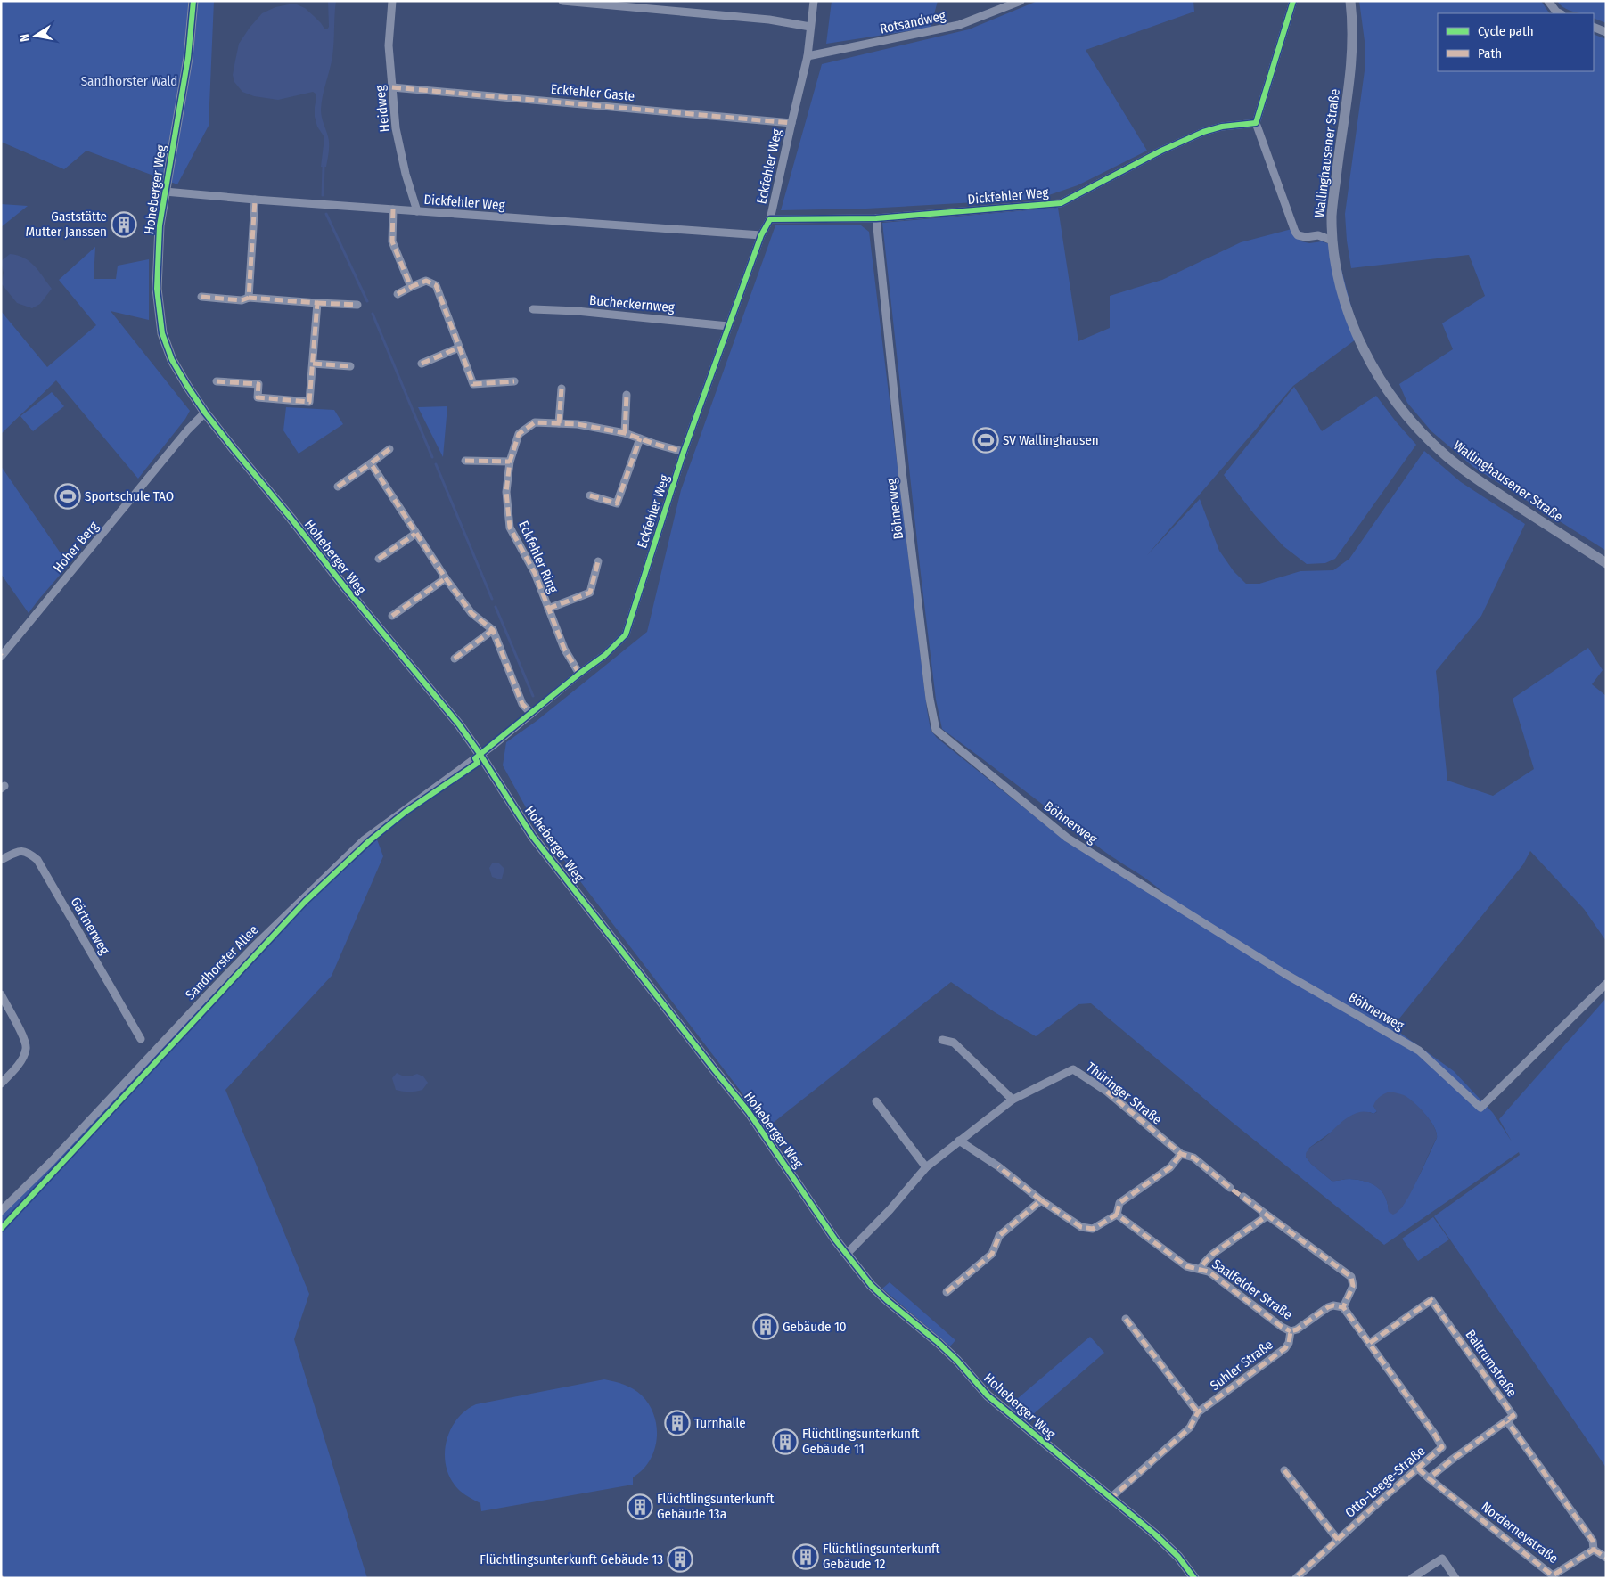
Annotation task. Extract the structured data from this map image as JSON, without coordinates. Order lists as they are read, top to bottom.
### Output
{
  "streets": {
    "street": [
      "Rotsandweg",
      "Eckfehler Gaste",
      "Heidweg",
      "Wallinghausener Straße",
      "Eckfehler Weg",
      "Hoheberger Weg",
      "Dickfehler Weg",
      "Bucheckernweg",
      "Böhnerweg",
      "Hoher Berg",
      "Eckfehler Ring",
      "Gärtnerweg",
      "Sandhorster Allee",
      "Thüringer Straße",
      "Saalfelder Straße",
      "Baltrumstraße",
      "Suhler Straße",
      "Otto-Leege-Straße",
      "Norderneystraße"
    ]
  },
  "crossings": [
    ["Rotsandweg", "Eckfehler Weg"],
    ["Eckfehler Gaste", "Heidweg"],
    ["Eckfehler Gaste", "Eckfehler Weg"],
    ["Heidweg", "Dickfehler Weg"],
    ["Eckfehler Weg", "Hoheberger Weg"],
    ["Eckfehler Weg", "Dickfehler Weg"],
    ["Eckfehler Weg", "Bucheckernweg"],
    ["Eckfehler Weg", "Eckfehler Ring"],
    ["Eckfehler Weg", "Sandhorster Allee"],
    ["Hoheberger Weg", "Dickfehler Weg"],
    ["Hoheberger Weg", "Hoher Berg"],
    ["Hoheberger Weg", "Sandhorster Allee"],
    ["Hoheberger Weg", "Thüringer Straße"],
    ["Hoheberger Weg", "Suhler Straße"],
    ["Dickfehler Weg", "Böhnerweg"],
    ["Saalfelder Straße", "Suhler Straße"],
    ["Baltrumstraße", "Otto-Leege-Straße"],
    ["Otto-Leege-Straße", "Norderneystraße"]
  ],
  "parks": ["Sandhorster Wald"],
  "places": {
    "building": [
      "Gaststätte Mutter Janssen",
      "Gebäude 10",
      "Turnhalle",
      "Flüchtlingsunterkunft Gebäude 11",
      "Flüchtlingsunterkunft Gebäude 13a",
      "Flüchtlingsunterkunft Gebäude 12",
      "Flüchtlingsunterkunft Gebäude 13"
    ],
    "sports": ["SV Wallinghausen", "Sportschule TAO"]
  },
  "legend": ["Cycle path", "Path"],
  "north": "left"
}
